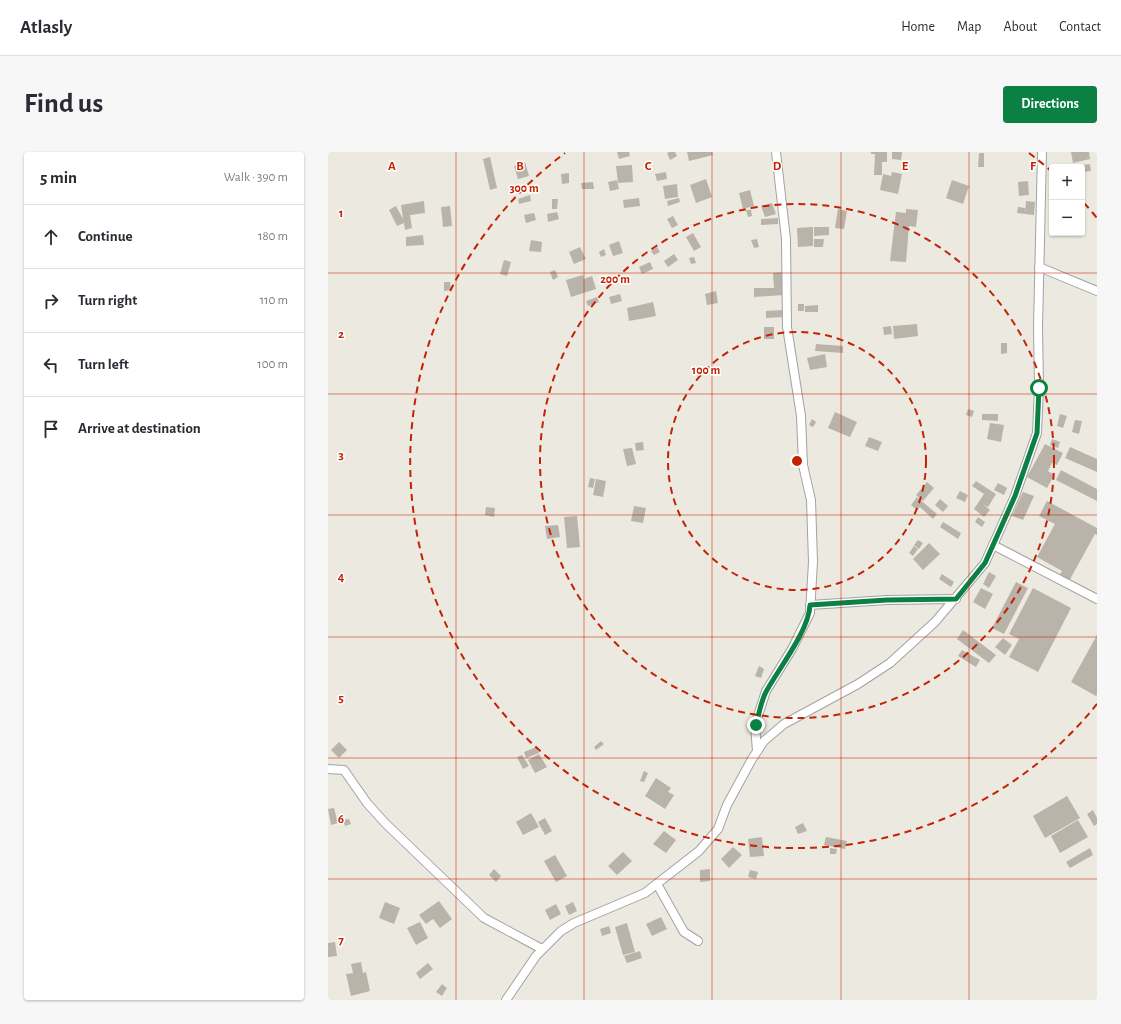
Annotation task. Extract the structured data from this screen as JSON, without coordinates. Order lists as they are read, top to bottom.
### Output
{
  "page": {
    "header": "Atlasly",
    "nav": [
      "Home",
      "Map",
      "About",
      "Contact"
    ],
    "buttons": "Directions",
    "title": "Find us",
    "heading": ["5 min", "Walk · 390 m"],
    "map_buttons": ["+", "−"],
    "list": [
      ["Continue", "180 m"],
      ["Turn right", "110 m"],
      ["Turn left", "100 m"],
      "Arrive at destination"
    ]
  },
  "grid": {
    "columns": [
      "A",
      "B",
      "C",
      "D",
      "E",
      "F"
    ],
    "rows": [
      "1",
      "2",
      "3",
      "4",
      "5",
      "6",
      "7"
    ]
  },
  "rings": ["300 m", "200 m", "100 m"]
}
